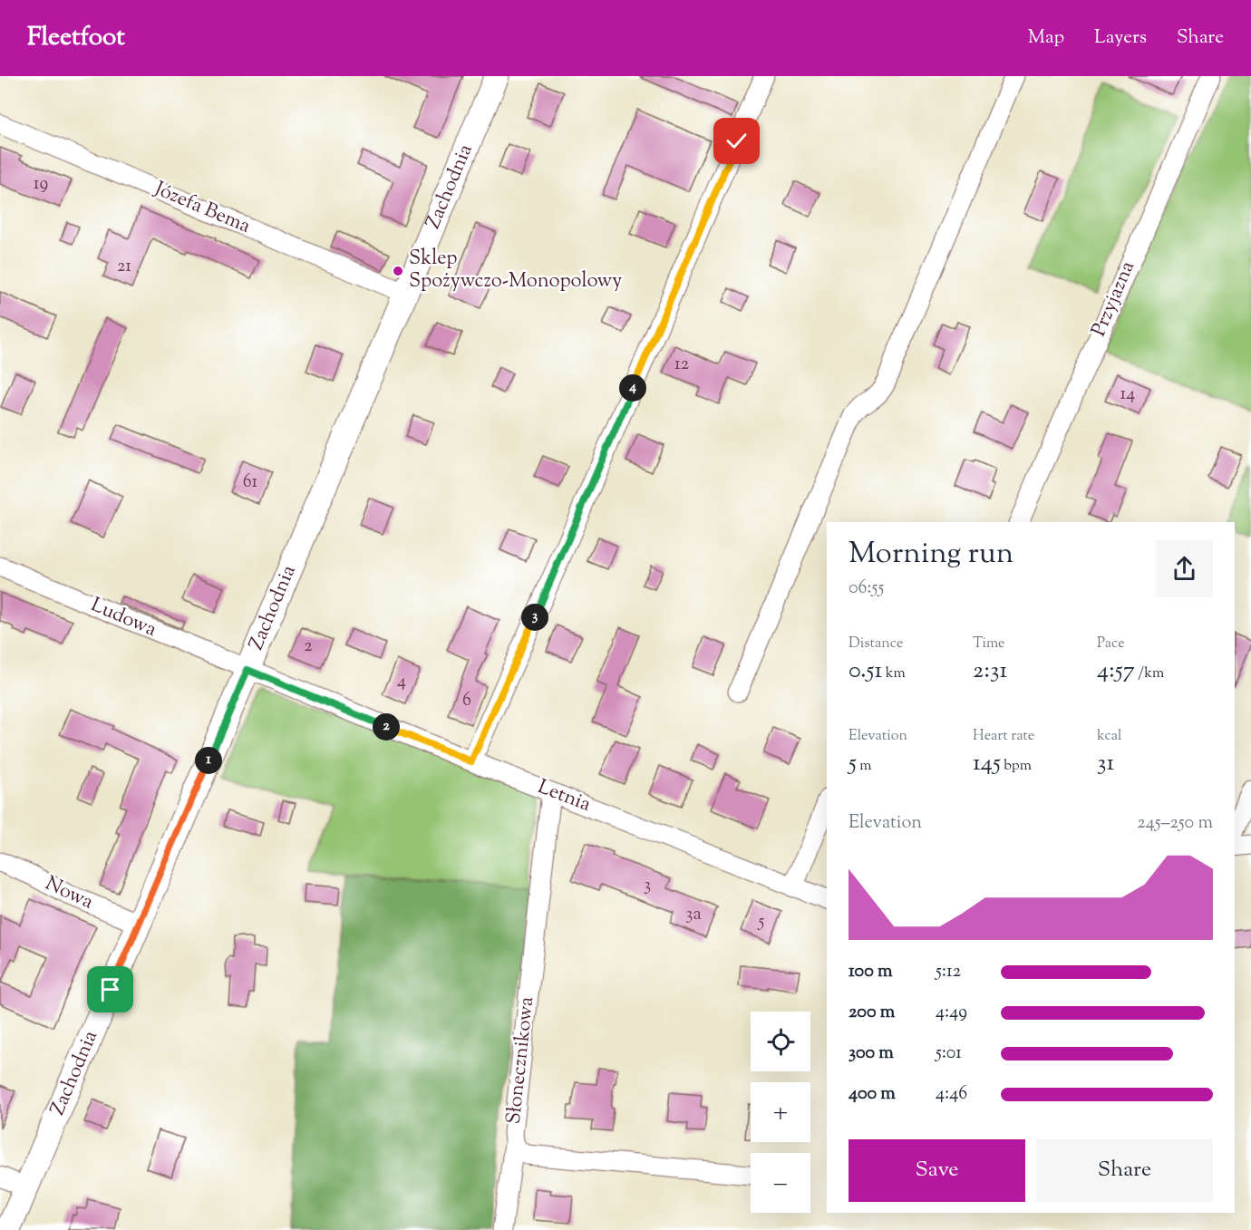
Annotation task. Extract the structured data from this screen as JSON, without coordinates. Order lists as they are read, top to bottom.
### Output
{
  "streets": {
    "street": [
      "Zachodnia",
      "Józefa Bema",
      "Przyjazna",
      "Ludowa",
      "Letnia",
      "Nowa",
      "Słonecznikowa"
    ]
  },
  "crossings": [
    ["Zachodnia", "Józefa Bema"],
    ["Zachodnia", "Ludowa"],
    ["Zachodnia", "Letnia"],
    ["Zachodnia", "Nowa"],
    ["Ludowa", "Letnia"],
    ["Letnia", "Słonecznikowa"]
  ],
  "places": ["Sklep Spożywczo-Monopolowy"],
  "house_numbers": [
    "19",
    "21",
    "12",
    "14",
    "61",
    "2",
    "4",
    "6",
    "3",
    "3a",
    "5"
  ],
  "page": {
    "header": "Fleetfoot",
    "nav": ["Map", "Layers", "Share"],
    "pins": [
      "4",
      "3",
      "2",
      "1"
    ],
    "heading": ["Morning run", "06:55"],
    "stats": [
      ["Distance", "0.51 km"],
      ["Time", "2:31"],
      ["Pace", "4:57 /km"],
      ["Elevation", "5 m"],
      ["Heart rate", "145 bpm"],
      ["kcal", "31"]
    ],
    "chart": ["Elevation", "245–250 m"],
    "list": [
      {
        "name": "100 m",
        "note": "5:12"
      },
      {
        "name": "200 m",
        "note": "4:49"
      },
      {
        "name": "300 m",
        "note": "5:01"
      },
      {
        "name": "400 m",
        "note": "4:46"
      }
    ],
    "map_buttons": ["+", "−"],
    "buttons": ["Save", "Share"]
  }
}
